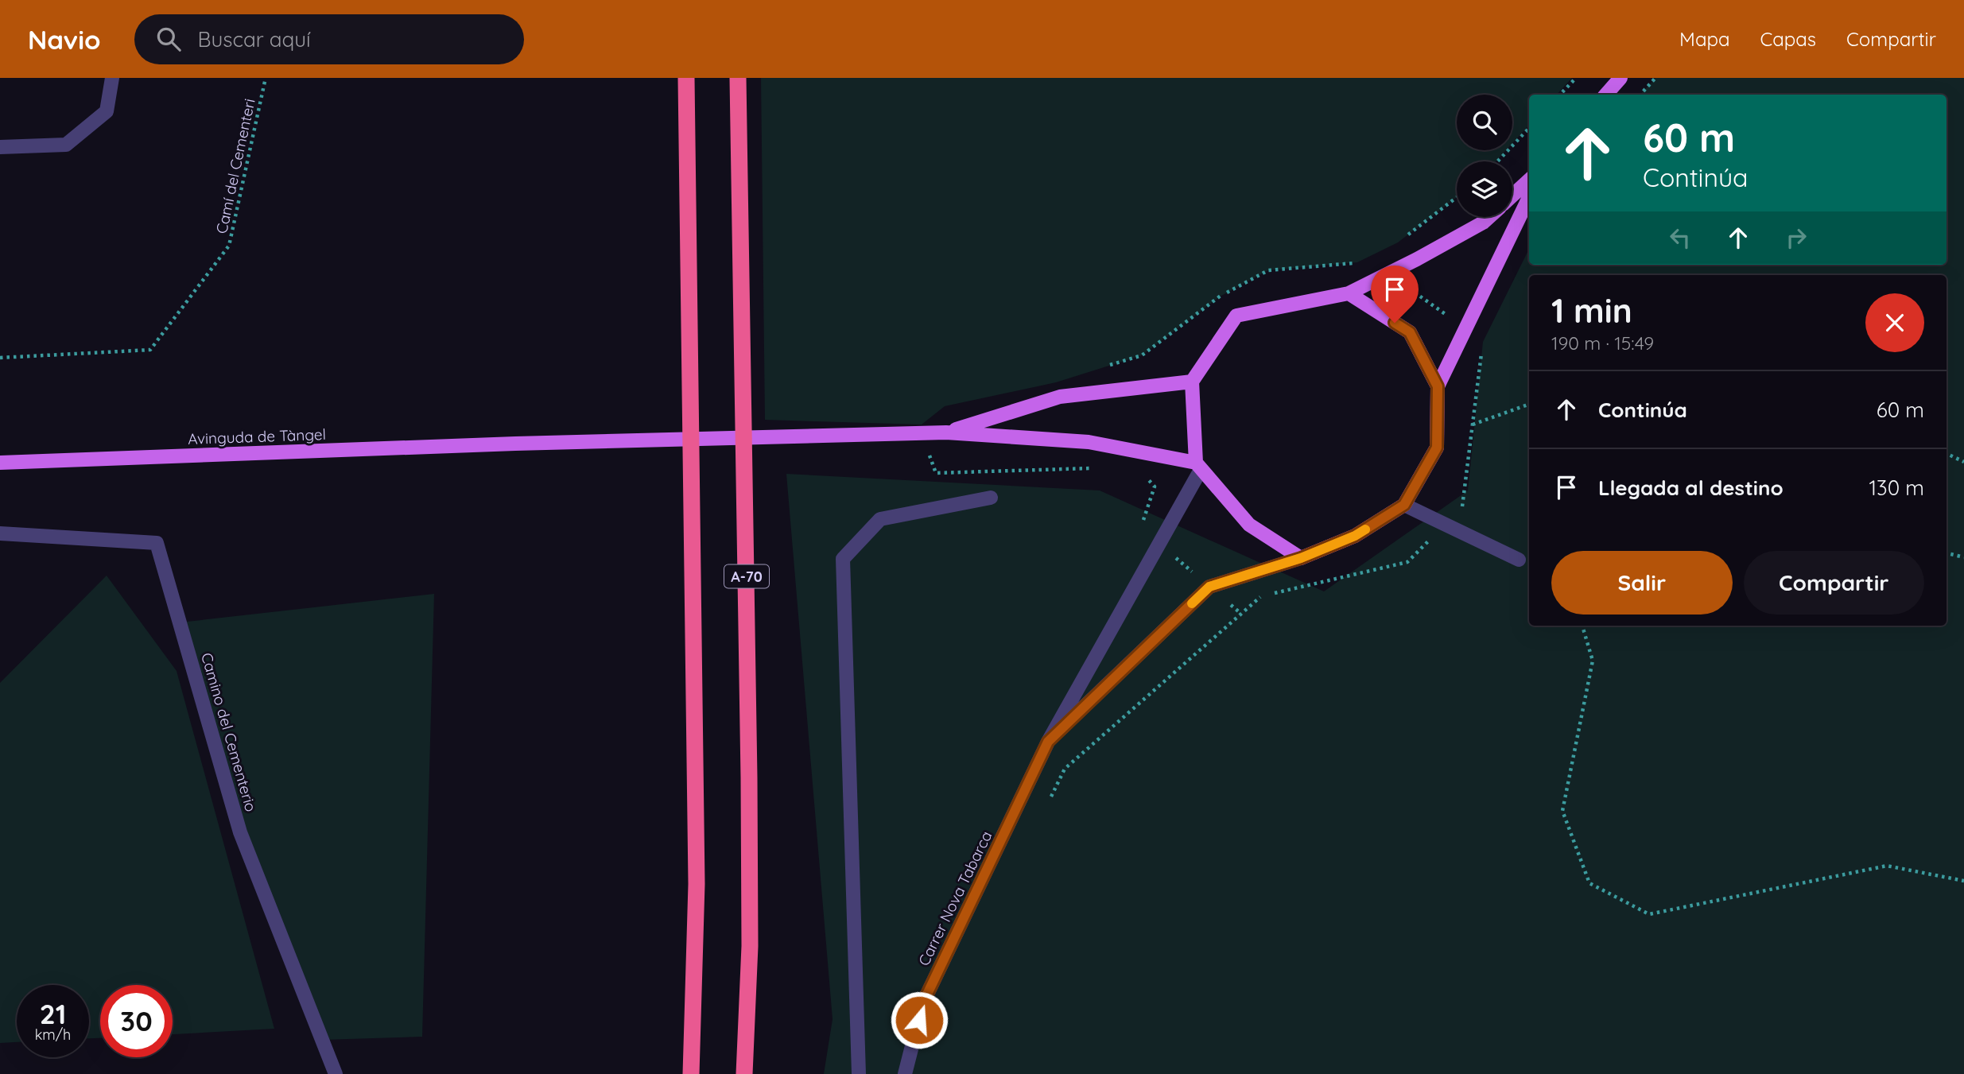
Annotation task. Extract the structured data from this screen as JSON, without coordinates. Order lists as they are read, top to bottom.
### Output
{
  "streets": {
    "highway": ["A-70"],
    "main road": ["Avinguda de Tàngel"],
    "street": ["Camino del Cementerio", "Carrer Nova Tabarca"],
    "path": ["Camí del Cementeri"]
  },
  "page": {
    "header": "Navio",
    "search": "Buscar aquí",
    "nav": ["Mapa", "Capas", "Compartir"],
    "turn": ["60 m", "Continúa"],
    "heading": ["1 min", "190 m · 15:49"],
    "list": [
      {
        "name": "Continúa",
        "value": "60 m"
      },
      {
        "name": "Llegada al destino",
        "value": "130 m"
      }
    ],
    "buttons": ["Salir", "Compartir"],
    "speed": "21 km/h",
    "limit": "30"
  }
}
